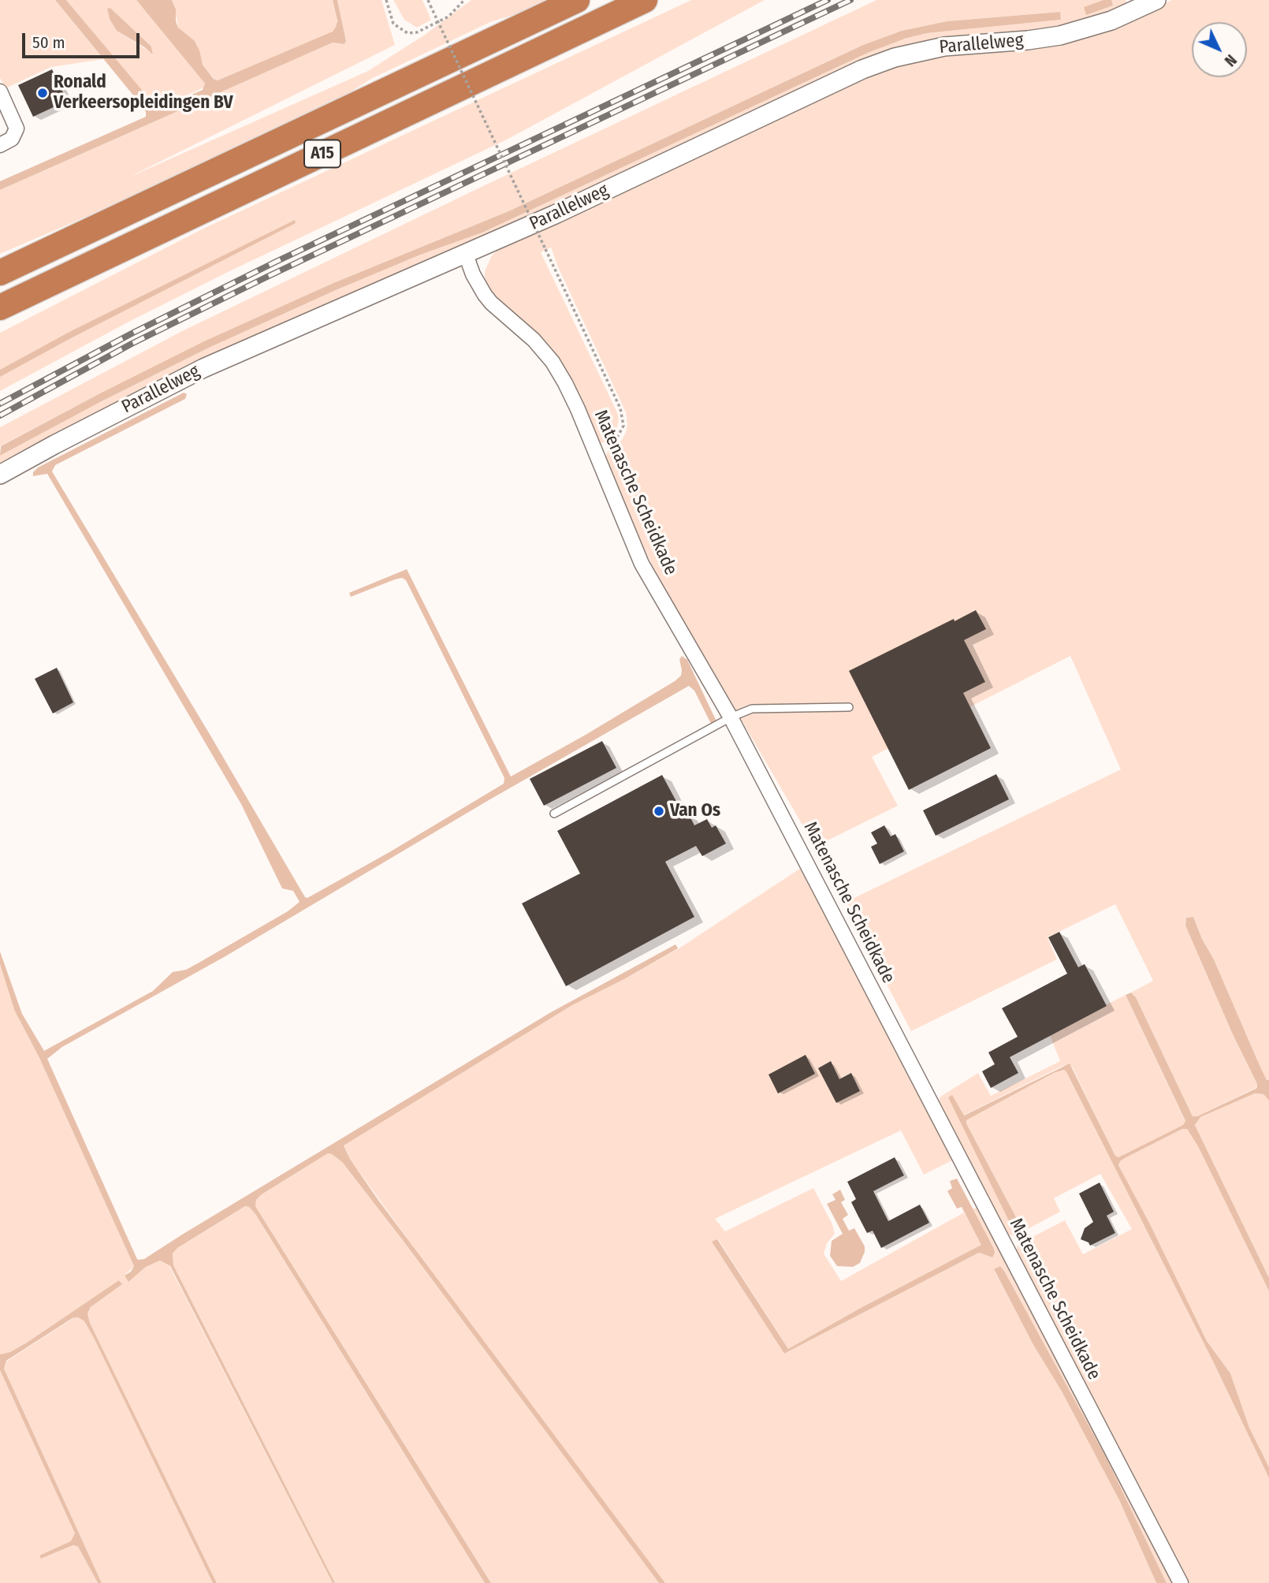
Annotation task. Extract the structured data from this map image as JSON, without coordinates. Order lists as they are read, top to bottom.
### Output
{
  "streets": {
    "highway": ["A15"],
    "street": ["Parallelweg", "Matenasche Scheidkade"]
  },
  "crossings": [
    ["Parallelweg", "Matenasche Scheidkade"]
  ],
  "places": ["Ronald Verkeersopleidingen BV", "Van Os"],
  "scale_bar": "50 m",
  "north": "bottom right"
}
